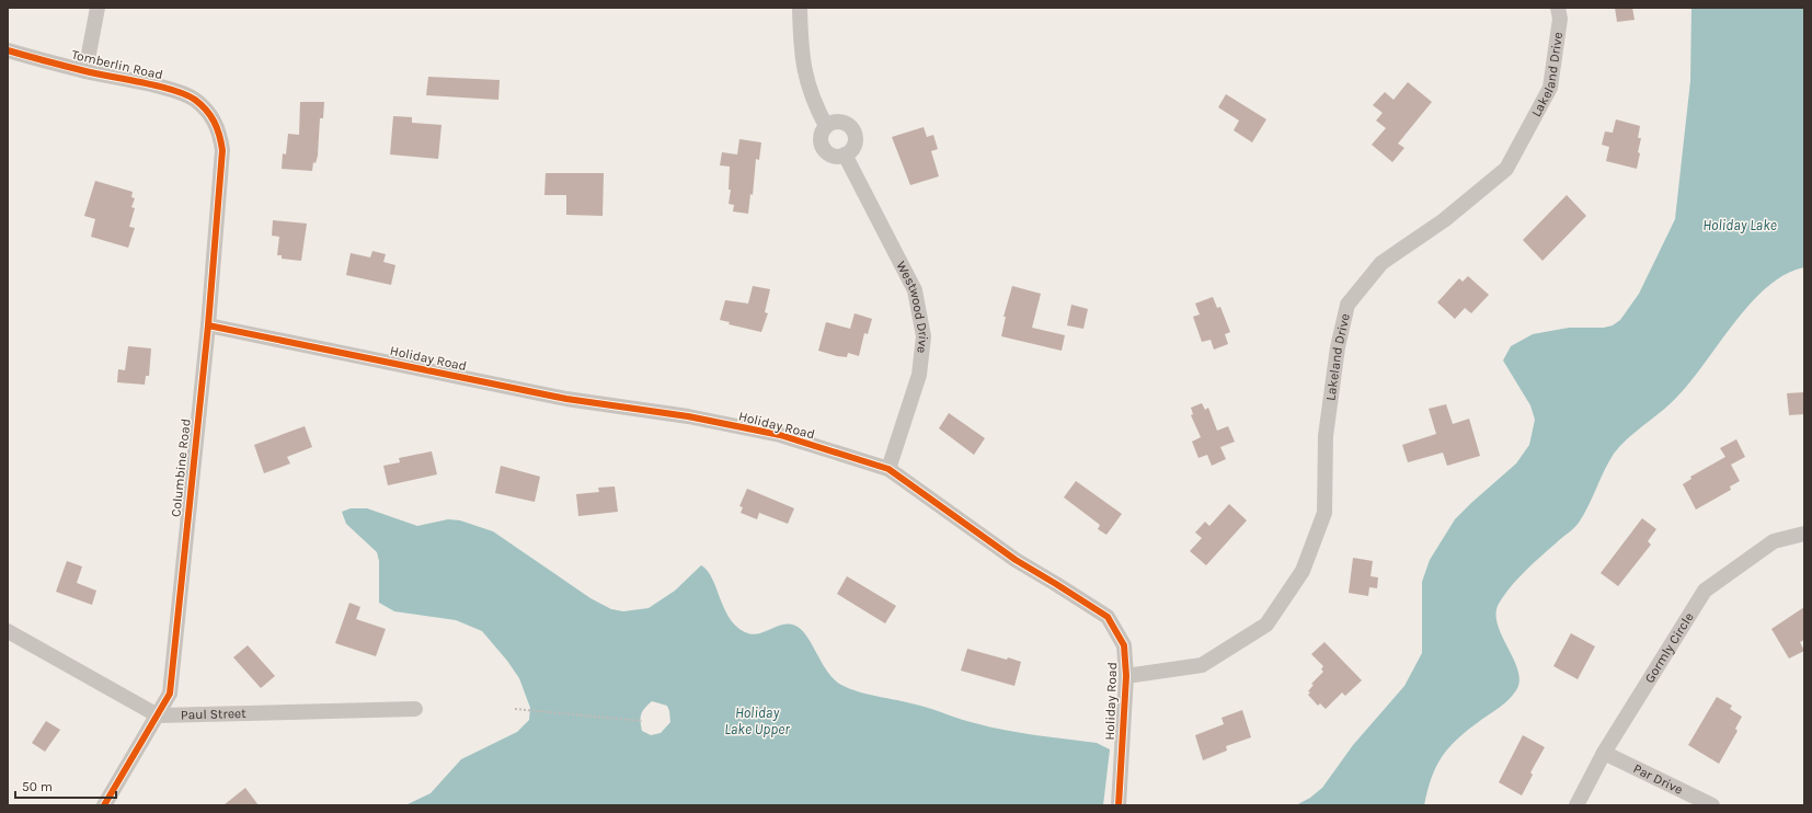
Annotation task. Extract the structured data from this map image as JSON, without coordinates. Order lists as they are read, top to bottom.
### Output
{
  "streets": {
    "street": [
      "Tomberlin Road",
      "Lakeland Drive",
      "Westwood Drive",
      "Holiday Road",
      "Columbine Road",
      "Gormly Circle",
      "Paul Street",
      "Par Drive"
    ]
  },
  "crossings": [
    ["Tomberlin Road", "Columbine Road"],
    ["Lakeland Drive", "Holiday Road"],
    ["Westwood Drive", "Holiday Road"],
    ["Holiday Road", "Columbine Road"],
    ["Columbine Road", "Paul Street"],
    ["Gormly Circle", "Par Drive"]
  ],
  "water": ["Holiday Lake", "Holiday Lake Upper"],
  "scale_bar": "50 m"
}
